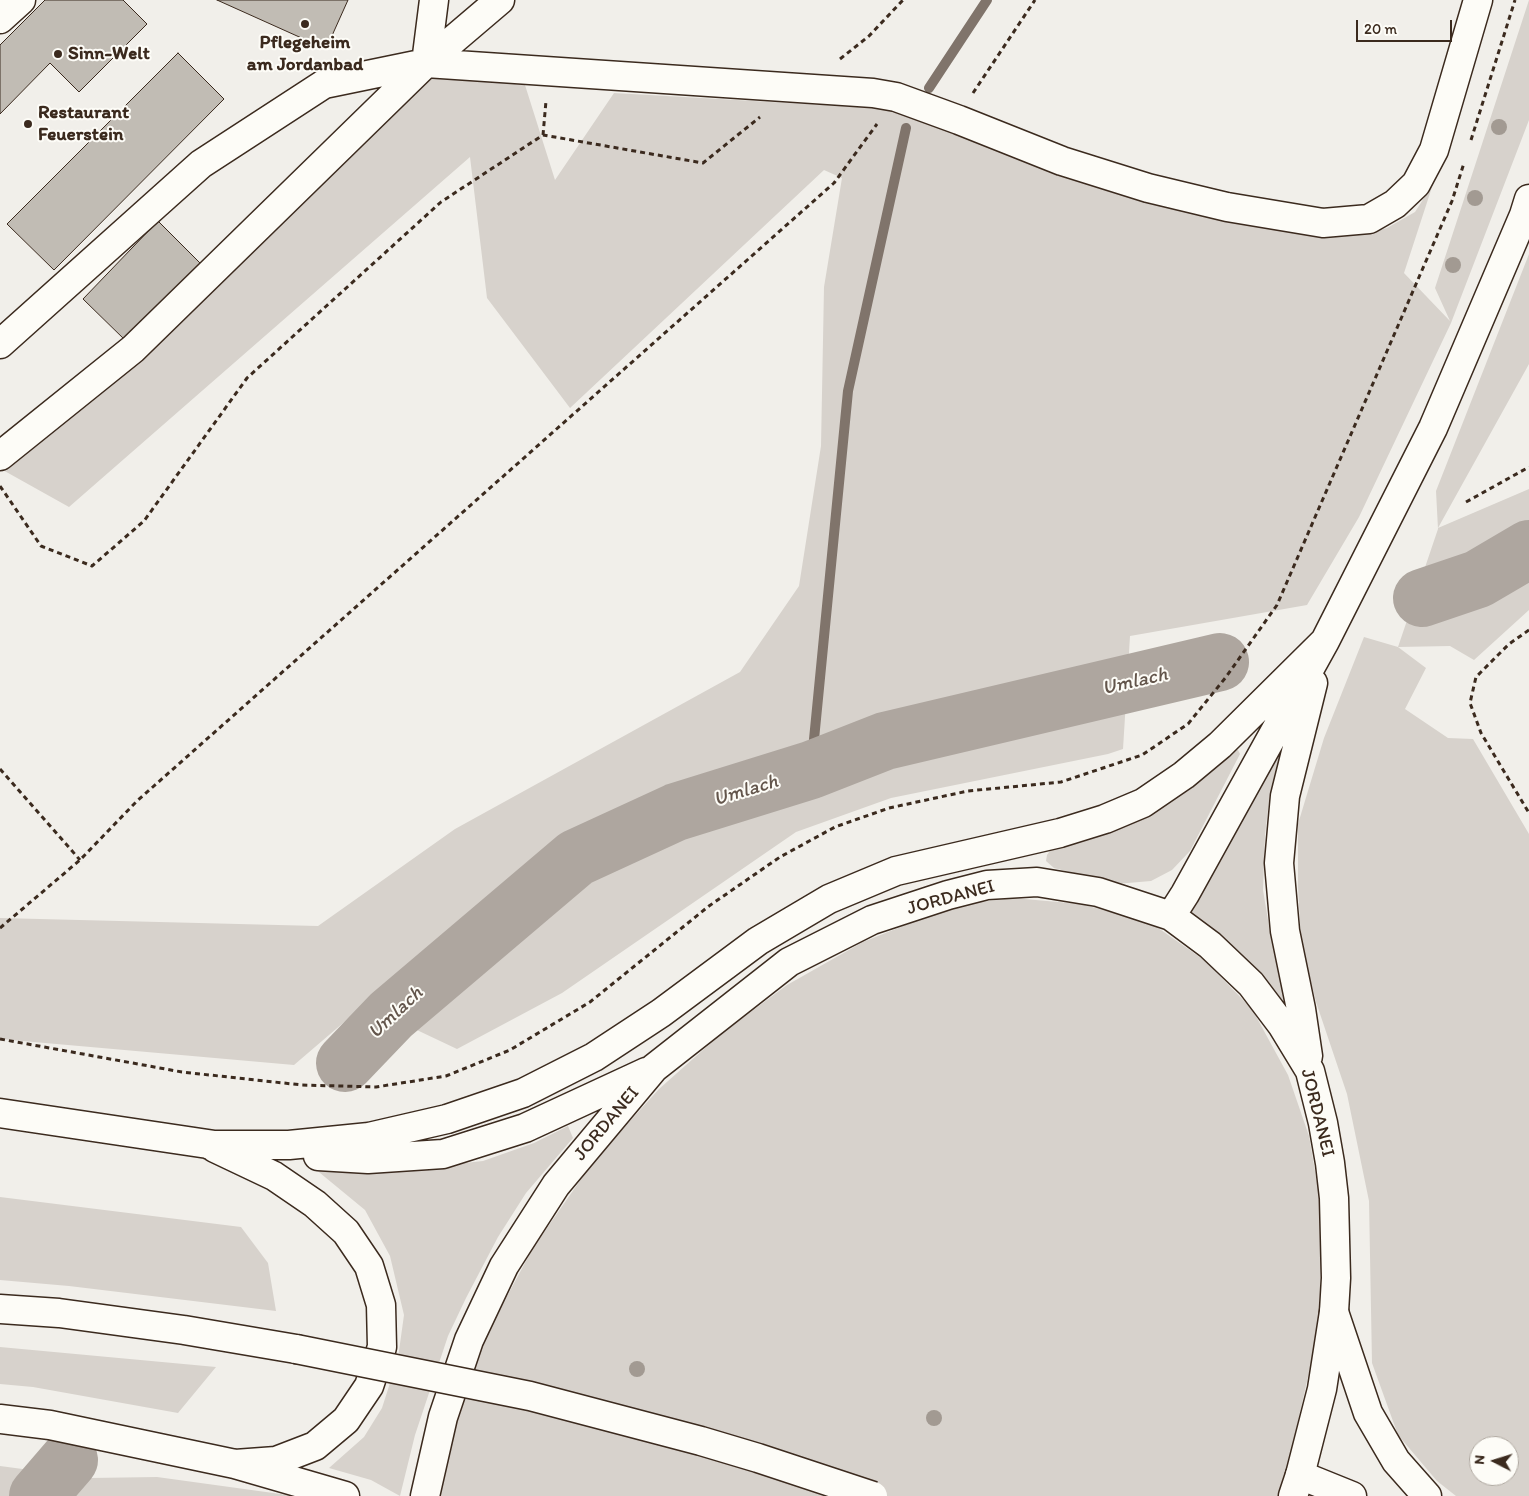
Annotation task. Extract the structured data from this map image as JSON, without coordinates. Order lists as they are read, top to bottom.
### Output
{
  "streets": {
    "main road": ["JORDANEI"]
  },
  "water": ["Umlach"],
  "places": ["Pflegeheim am Jordanbad", "Sinn-Welt", "Restaurant Feuerstein"],
  "scale_bar": "20 m",
  "north": "left"
}
